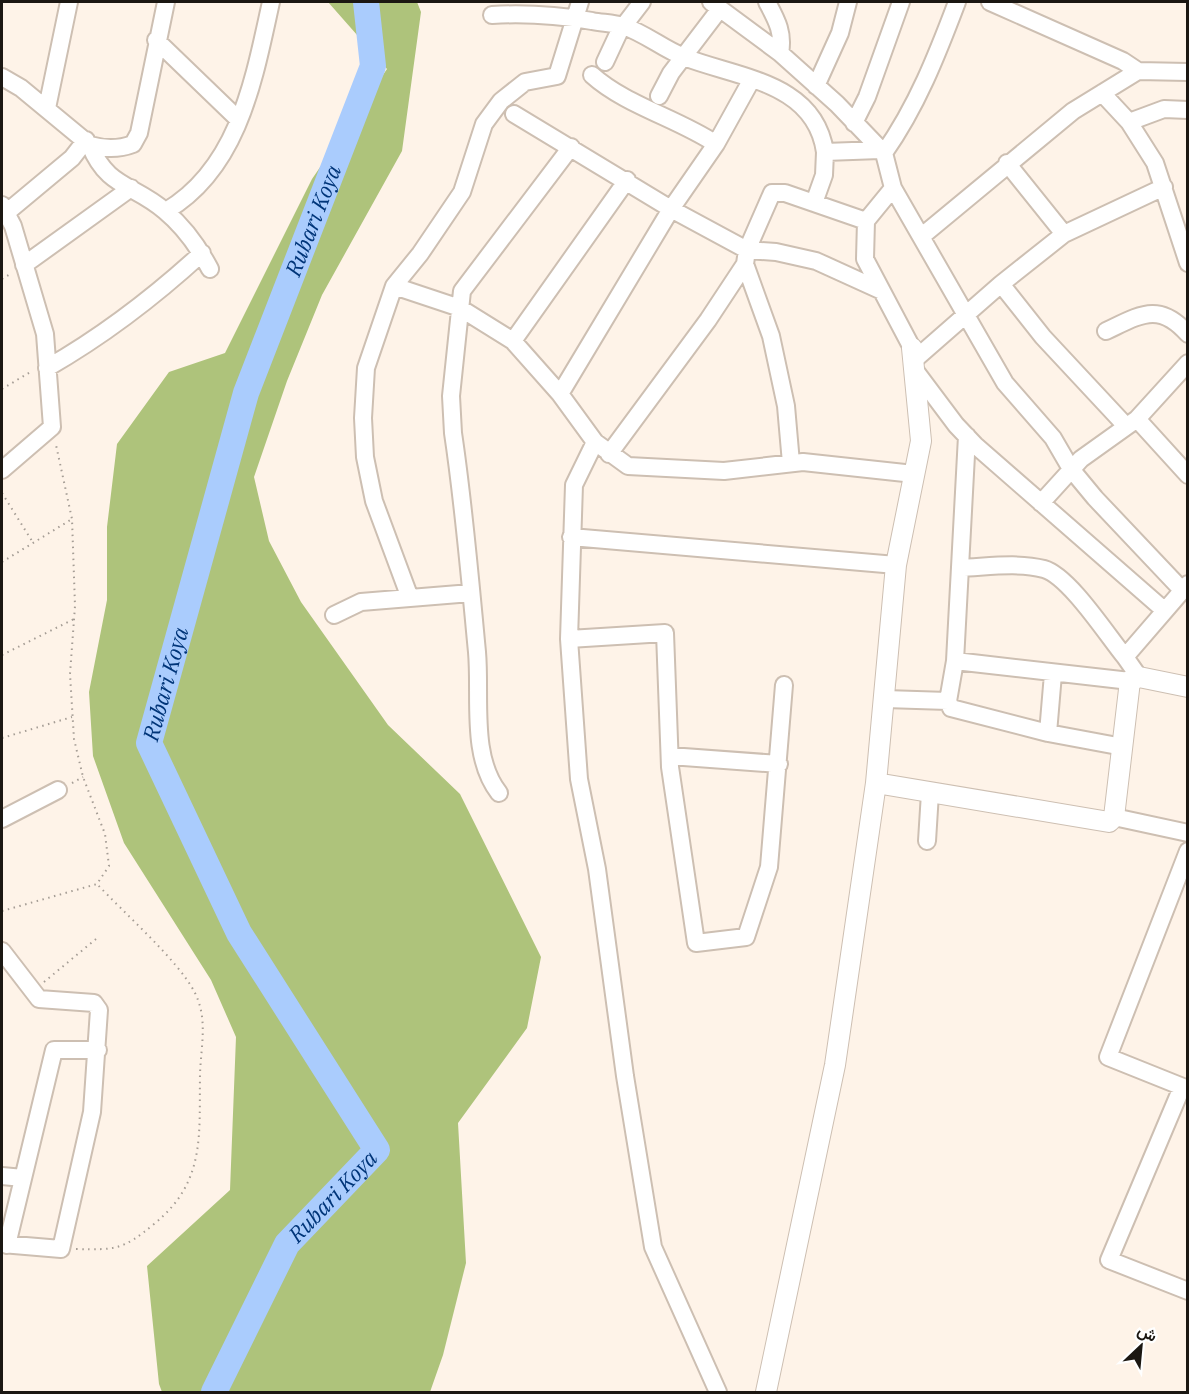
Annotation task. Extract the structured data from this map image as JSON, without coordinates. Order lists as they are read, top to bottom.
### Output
{
  "water": ["Rubari Koya"],
  "north": "top right"
}
